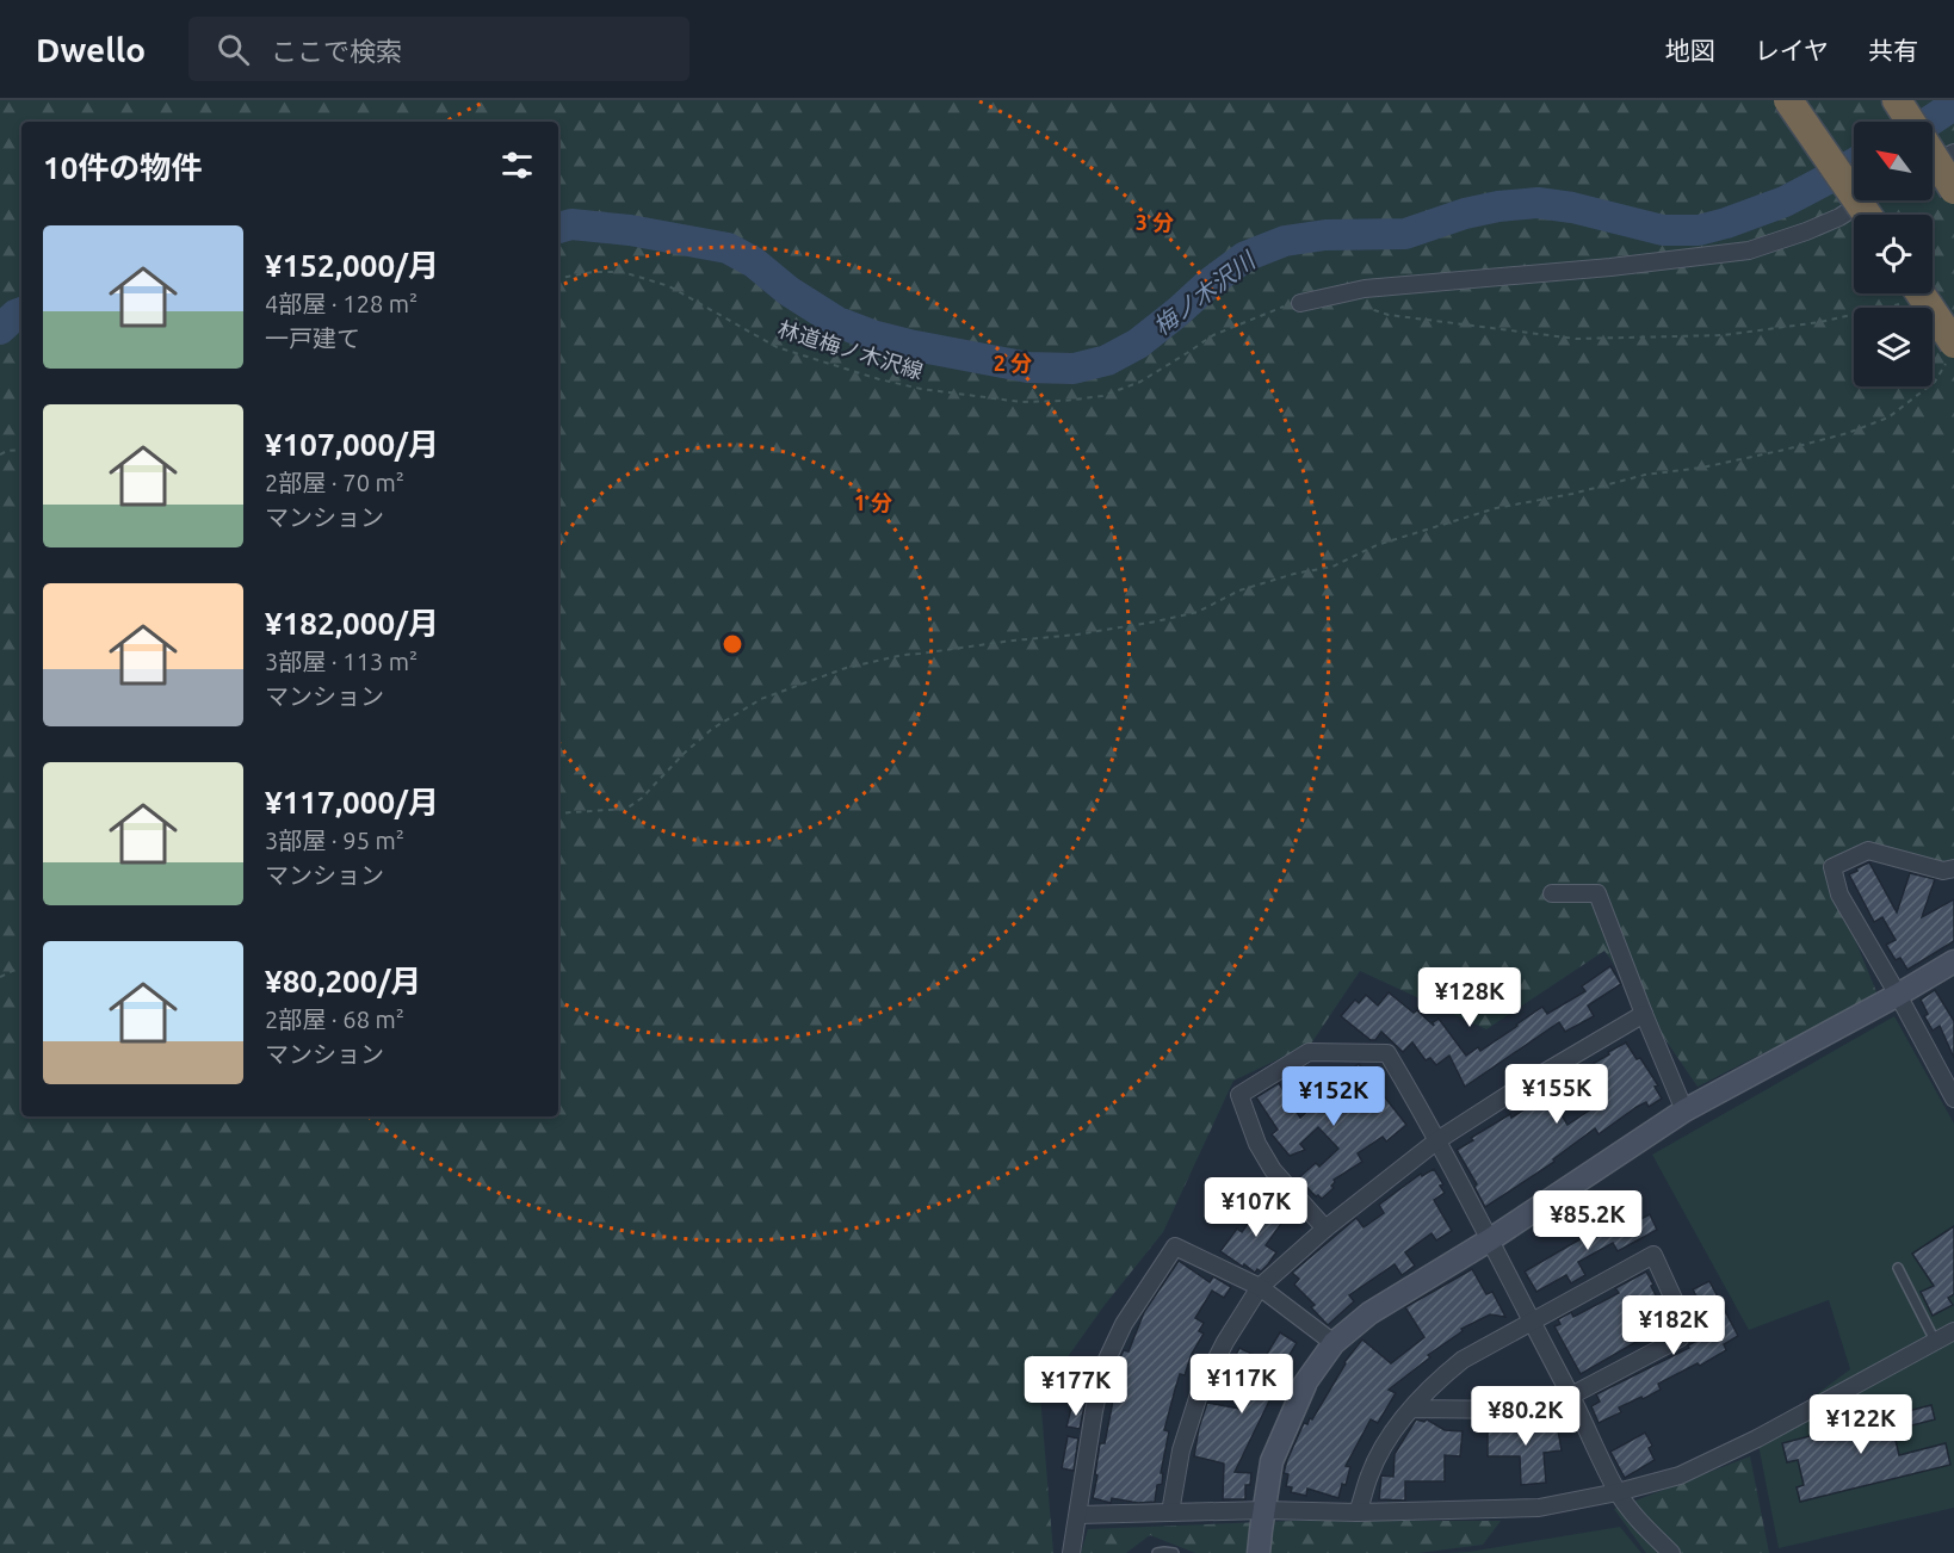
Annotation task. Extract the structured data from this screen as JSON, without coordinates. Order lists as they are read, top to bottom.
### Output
{
  "streets": {
    "path": ["林道梅ノ木沢線"]
  },
  "water": ["梅ノ木沢川"],
  "north": "top left",
  "page": {
    "header": "Dwello",
    "search": "ここで検索",
    "nav": ["地図", "レイヤ", "共有"],
    "heading": "10件の物件",
    "list": [
      {
        "name": "¥152,000/月",
        "note": "4部屋 · 128 m² · 一戸建て"
      },
      {
        "name": "¥107,000/月",
        "note": "2部屋 · 70 m² · マンション"
      },
      {
        "name": "¥182,000/月",
        "note": "3部屋 · 113 m² · マンション"
      },
      {
        "name": "¥117,000/月",
        "note": "3部屋 · 95 m² · マンション"
      },
      {
        "name": "¥80,200/月",
        "note": "2部屋 · 68 m² · マンション"
      }
    ],
    "price": [
      "¥128K",
      "¥155K",
      "¥152K",
      "¥107K",
      "¥85.2K",
      "¥182K",
      "¥117K",
      "¥177K",
      "¥80.2K",
      "¥122K"
    ]
  },
  "rings": ["3 分", "2 分", "1 分"]
}
